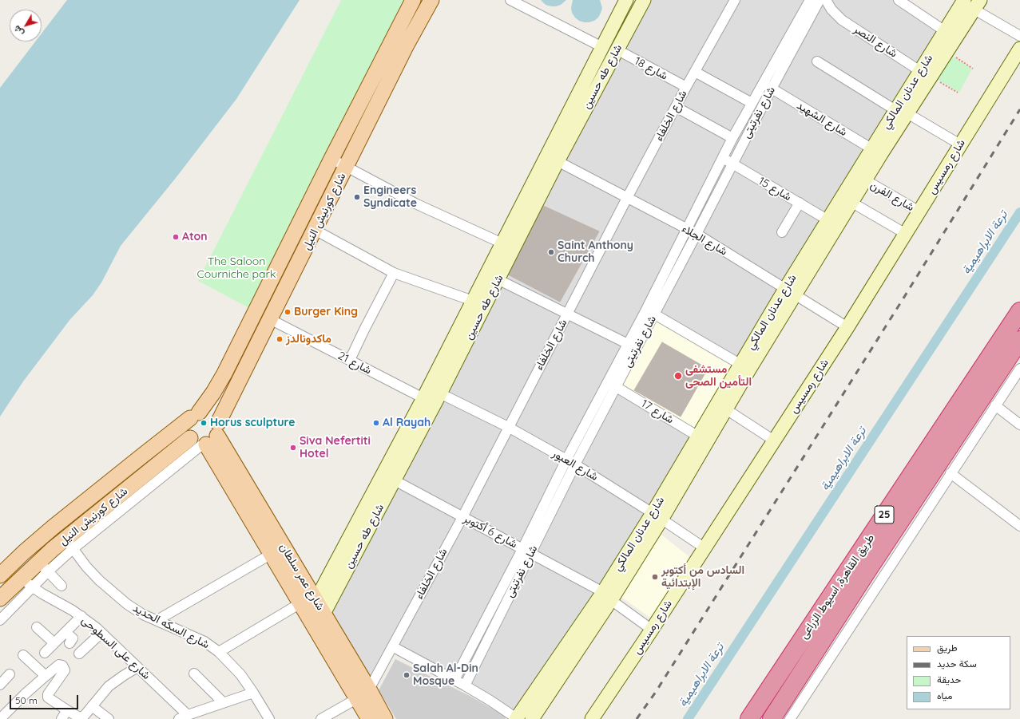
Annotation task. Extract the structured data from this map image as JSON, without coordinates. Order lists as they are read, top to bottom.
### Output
{
  "streets": {
    "highway": ["25", "طريق القاهرة, اسيوط الزراعى"],
    "main road": [
      "شارع طه حسين",
      "شارع عدنان المالكي",
      "شارع رمسيس",
      "شارع كورنيش النيل",
      "شارع عمر سلطان"
    ],
    "street": [
      "شارع النصر",
      "شارع 18",
      "شارع نفرتيتى",
      "شارع الخلفاء",
      "شارع الشهيد",
      "شارع 15",
      "شارع الفرن",
      "شارع الجلاء",
      "شارع 21",
      "شارع 17",
      "شارع العبور",
      "شارع 6 أكتوبر",
      "شارع السكه الحديد",
      "شارع على السطوحى"
    ]
  },
  "crossings": [
    ["شارع النصر", "شارع عدنان المالكي"],
    ["شارع 18", "شارع طه حسين"],
    ["شارع 18", "شارع الخلفاء"],
    ["شارع طه حسين", "شارع الجلاء"],
    ["شارع طه حسين", "شارع 21"],
    ["شارع طه حسين", "شارع العبور"],
    ["شارع طه حسين", "شارع 6 أكتوبر"],
    ["شارع طه حسين", "شارع عمر سلطان"],
    ["شارع عدنان المالكي", "شارع الشهيد"],
    ["شارع عدنان المالكي", "شارع 15"],
    ["شارع عدنان المالكي", "شارع الفرن"],
    ["شارع عدنان المالكي", "شارع الجلاء"],
    ["شارع عدنان المالكي", "شارع 17"],
    ["شارع عدنان المالكي", "شارع العبور"],
    ["شارع عدنان المالكي", "شارع 6 أكتوبر"],
    ["شارع نفرتيتى", "شارع الشهيد"],
    ["شارع نفرتيتى", "شارع 15"],
    ["شارع نفرتيتى", "شارع الجلاء"],
    ["شارع نفرتيتى", "شارع 17"],
    ["شارع نفرتيتى", "شارع العبور"],
    ["شارع نفرتيتى", "شارع 6 أكتوبر"],
    ["شارع الخلفاء", "شارع الجلاء"],
    ["شارع الخلفاء", "شارع العبور"],
    ["شارع الخلفاء", "شارع 6 أكتوبر"],
    ["شارع الخلفاء", "شارع عمر سلطان"],
    ["شارع رمسيس", "شارع الفرن"],
    ["شارع رمسيس", "شارع الجلاء"],
    ["شارع رمسيس", "شارع العبور"],
    ["شارع رمسيس", "شارع 6 أكتوبر"],
    ["شارع كورنيش النيل", "شارع 21"],
    ["شارع كورنيش النيل", "شارع عمر سلطان"],
    ["شارع كورنيش النيل", "شارع السكه الحديد"],
    ["شارع كورنيش النيل", "شارع على السطوحى"]
  ],
  "water": ["ترعة الابراهيمية"],
  "parks": ["The Saloon Courniche park"],
  "places": [
    "Engineers Syndicate",
    "Aton",
    "Saint Anthony Church",
    "Burger King",
    "ماكدونالدز",
    "مستشفى التأمين الصحى",
    "Horus sculpture",
    "Al Rayah",
    "Siva Nefertiti Hotel",
    "السادس من أكتوبر الإبتدائية",
    "Salah Al-Din Mosque"
  ],
  "legend": [
    "طريق",
    "سكة حديد",
    "حديقة",
    "مياه"
  ],
  "scale_bar": "50 m",
  "north": "bottom left"
}
